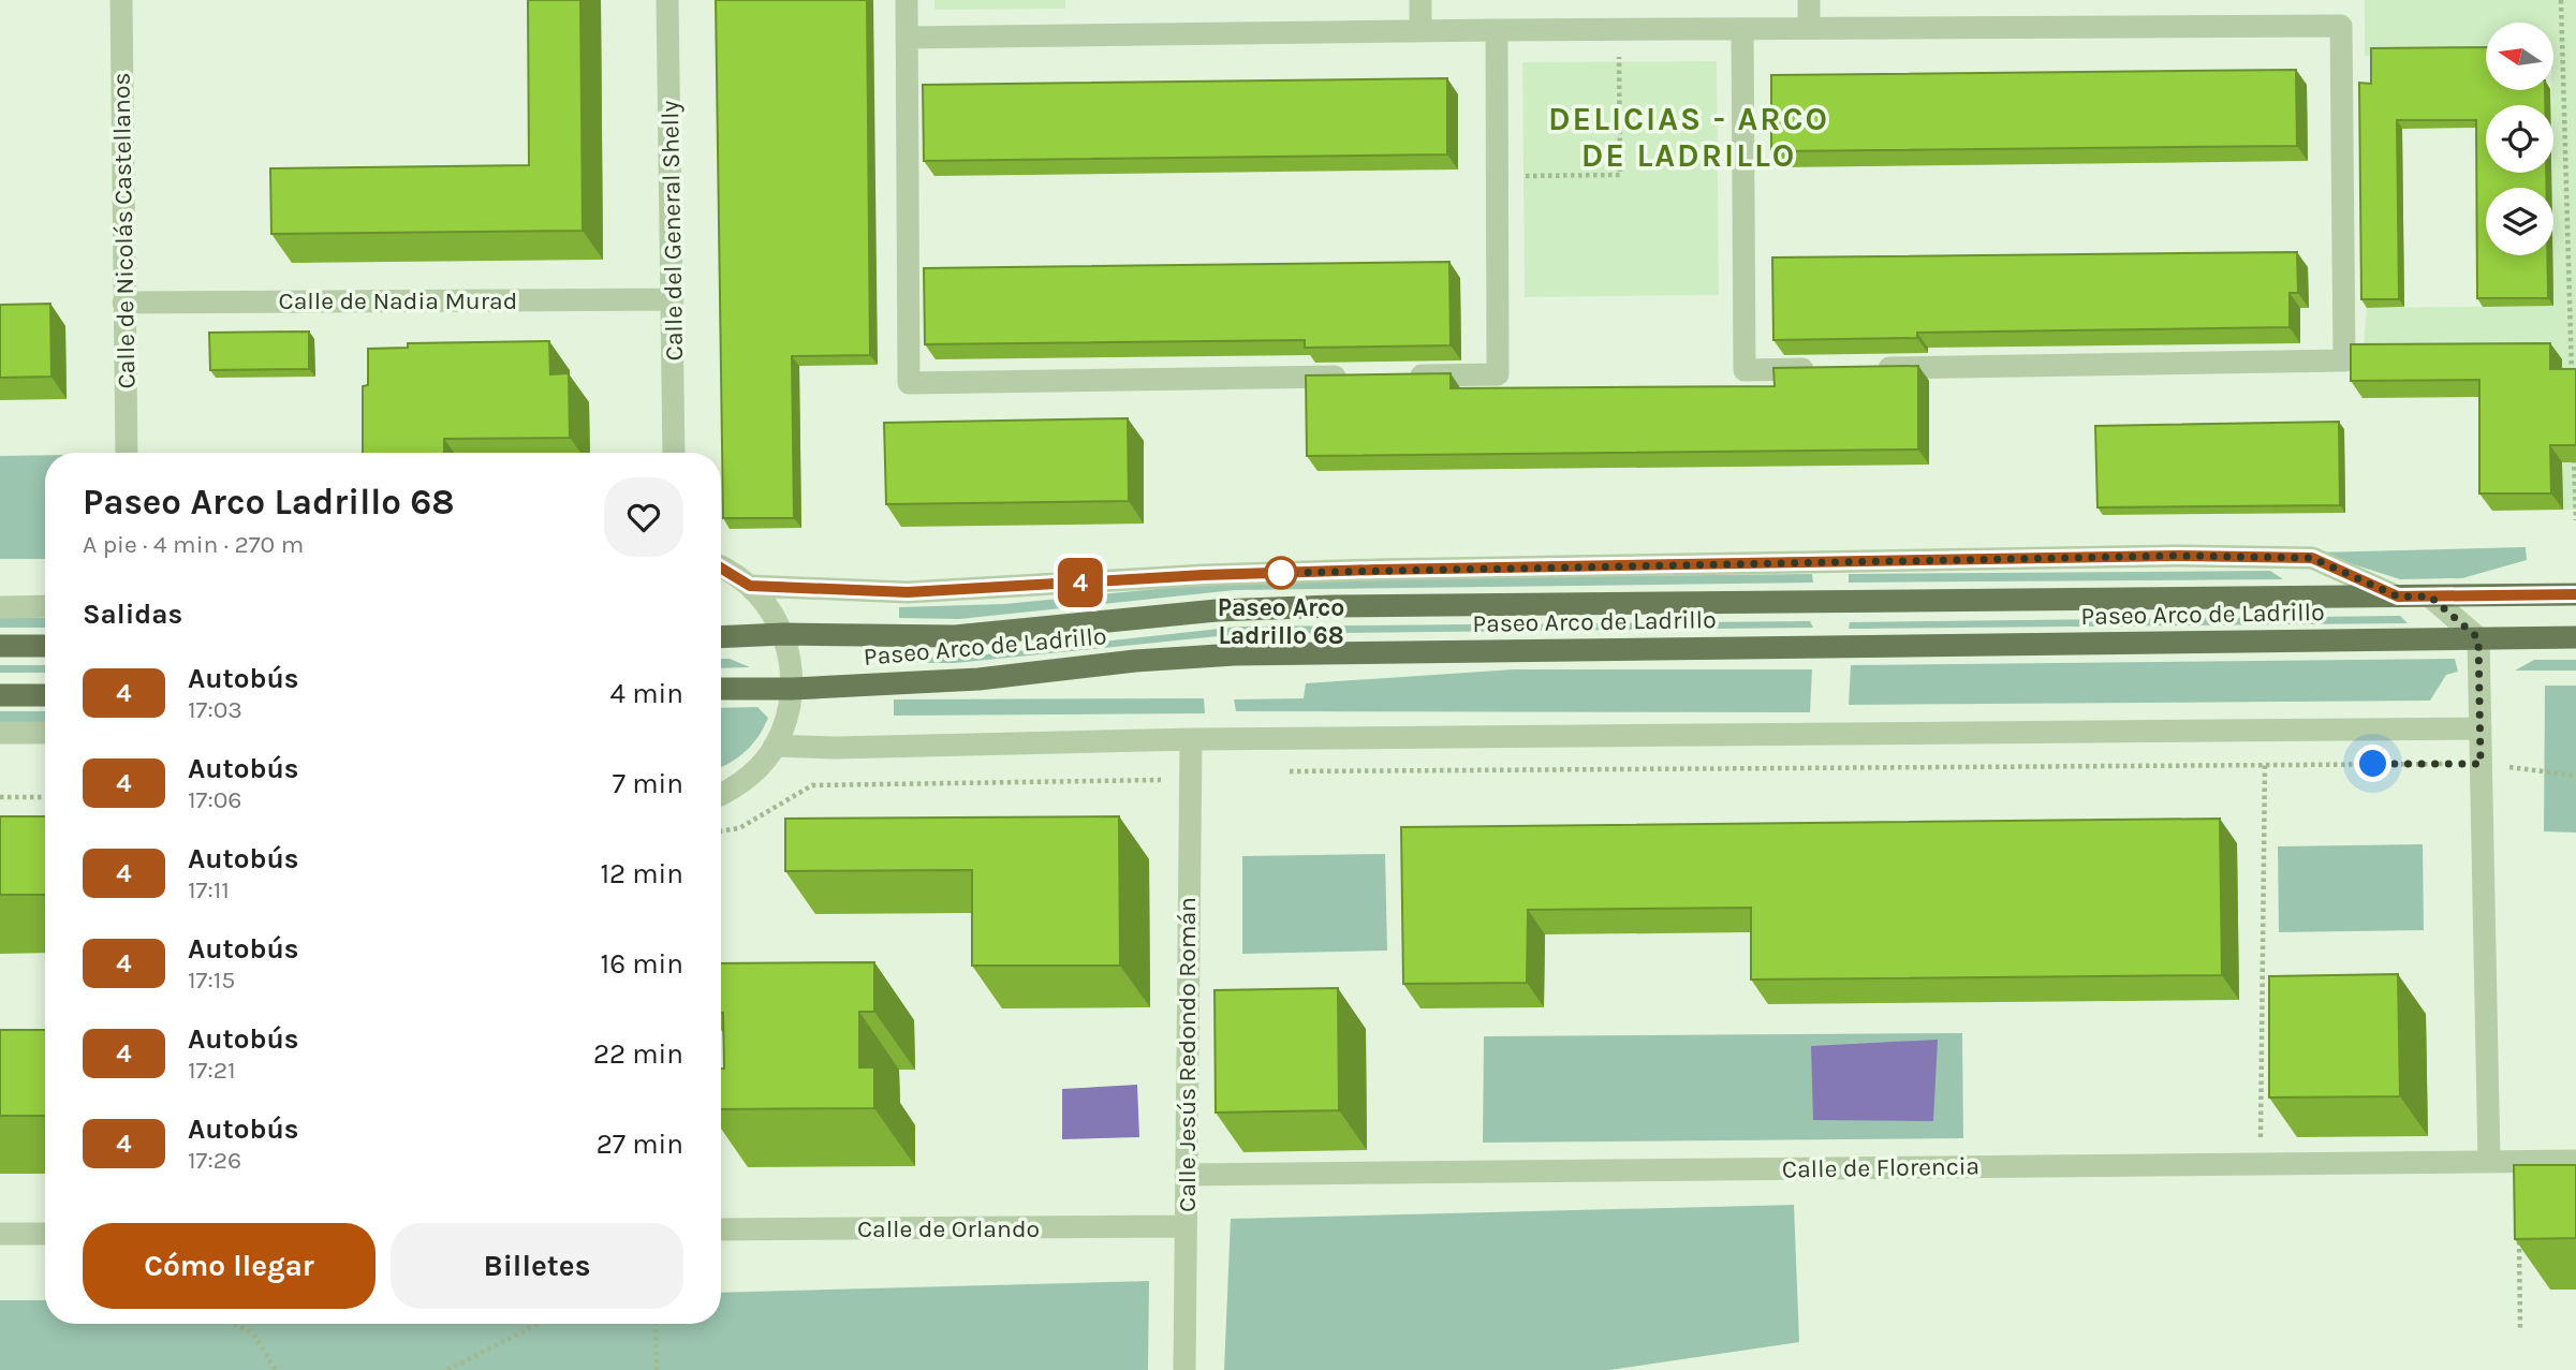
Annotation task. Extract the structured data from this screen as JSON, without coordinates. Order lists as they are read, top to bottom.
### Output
{
  "streets": {
    "main road": ["Paseo Arco de Ladrillo"],
    "street": [
      "Calle de Nicolás Castellanos",
      "Calle del General Shelly",
      "Calle de Nadia Murad",
      "Calle Jesús Redondo Román",
      "Calle de Florencia",
      "Calle de Orlando"
    ]
  },
  "crossings": [
    ["Calle de Nicolás Castellanos", "Calle de Nadia Murad"],
    ["Calle del General Shelly", "Calle de Nadia Murad"],
    ["Calle Jesús Redondo Román", "Calle de Florencia"],
    ["Calle Jesús Redondo Román", "Calle de Orlando"]
  ],
  "districts": ["DELICIAS - ARCO DE LADRILLO"],
  "places": ["Paseo Arco Ladrillo 68"],
  "lines": ["bus line 4"],
  "north": "left",
  "page": {
    "on_map": "4",
    "heading": [
      ["Paseo Arco Ladrillo 68", "A pie · 4 min · 270 m"],
      "Salidas"
    ],
    "list": [
      {
        "mark": "4",
        "name": "Autobús",
        "note": "17:03",
        "value": "4 min"
      },
      {
        "mark": "4",
        "name": "Autobús",
        "note": "17:06",
        "value": "7 min"
      },
      {
        "mark": "4",
        "name": "Autobús",
        "note": "17:11",
        "value": "12 min"
      },
      {
        "mark": "4",
        "name": "Autobús",
        "note": "17:15",
        "value": "16 min"
      },
      {
        "mark": "4",
        "name": "Autobús",
        "note": "17:21",
        "value": "22 min"
      },
      {
        "mark": "4",
        "name": "Autobús",
        "note": "17:26",
        "value": "27 min"
      }
    ],
    "buttons": ["Cómo llegar", "Billetes"]
  }
}
